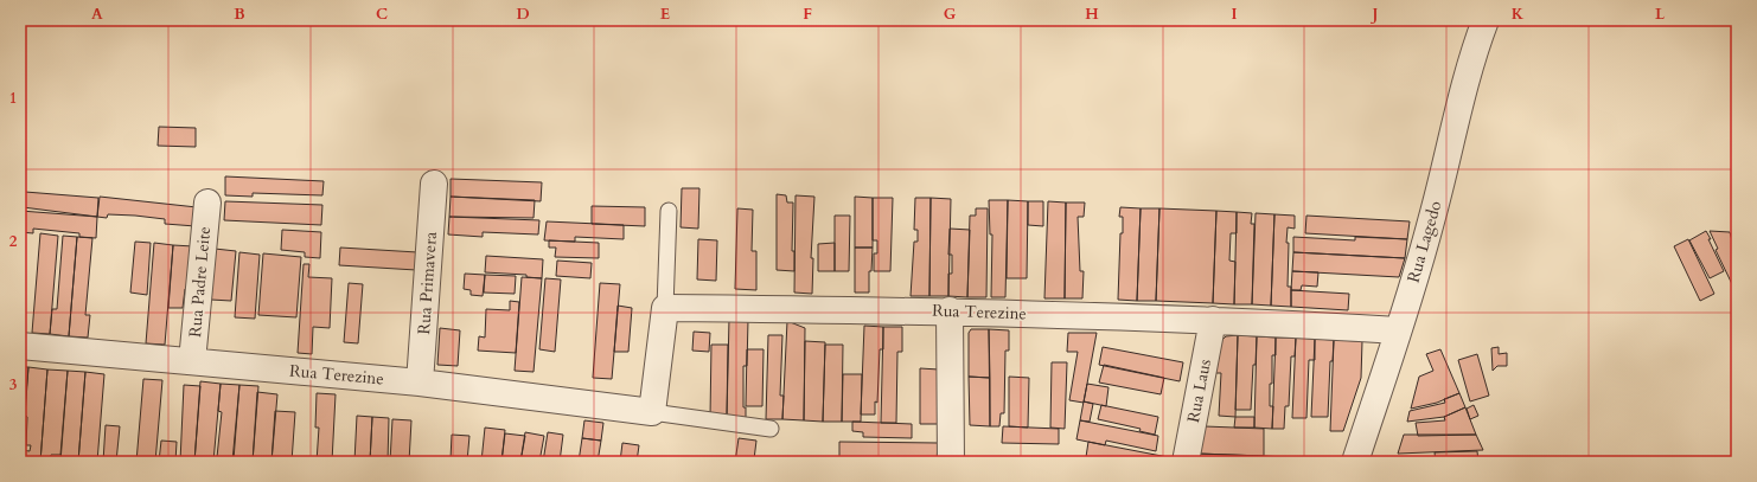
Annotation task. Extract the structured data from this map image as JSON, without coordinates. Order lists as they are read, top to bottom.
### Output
{
  "streets": {
    "street": [
      "Rua Lagedo",
      "Rua Padre Leite",
      "Rua Primavera",
      "Rua Terezine",
      "Rua Laus"
    ]
  },
  "crossings": [
    ["Rua Lagedo", "Rua Terezine"],
    ["Rua Padre Leite", "Rua Terezine"],
    ["Rua Primavera", "Rua Terezine"],
    ["Rua Terezine", "Rua Laus"]
  ],
  "grid": {
    "columns": [
      "A",
      "B",
      "C",
      "D",
      "E",
      "F",
      "G",
      "H",
      "I",
      "J",
      "K",
      "L"
    ],
    "rows": ["1", "2", "3"]
  }
}
